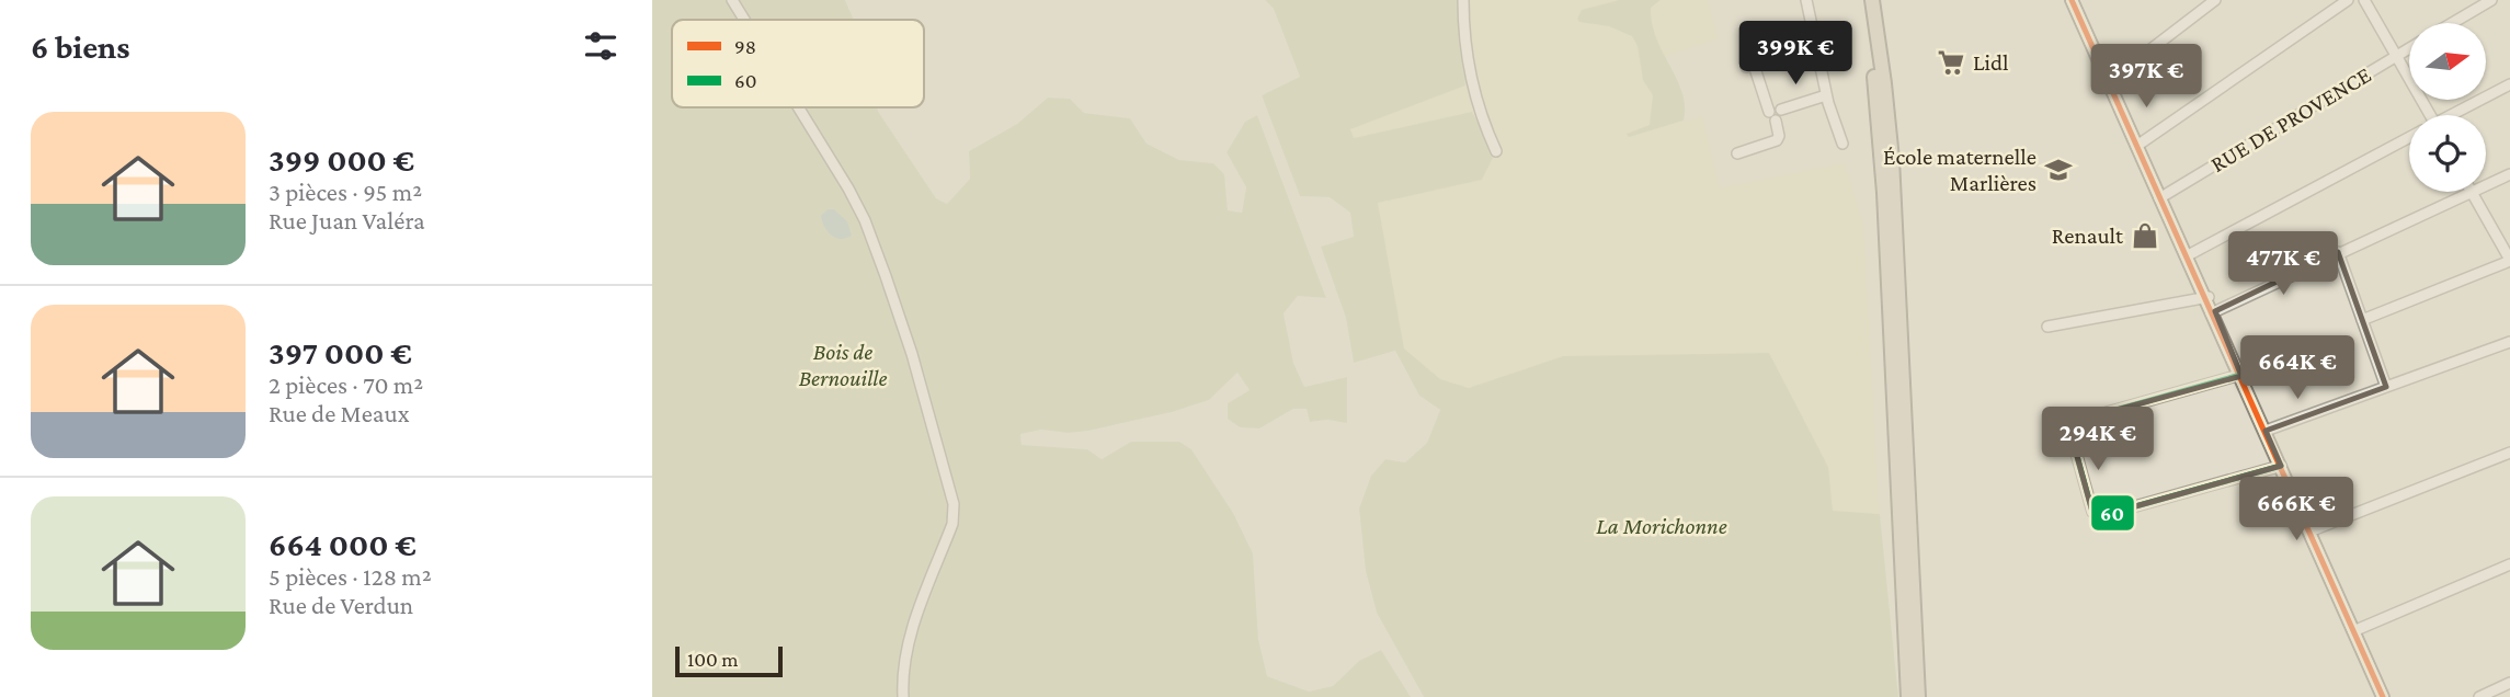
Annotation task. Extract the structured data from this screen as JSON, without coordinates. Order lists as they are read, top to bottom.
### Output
{
  "streets": {
    "street": ["RUE DE PROVENCE"]
  },
  "parks": ["Bois de Bernouille", "La Morichonne"],
  "places": {
    "supermarket": ["Lidl"],
    "school or university": ["École maternelle Marlières"],
    "shop": ["Renault"]
  },
  "lines": ["transit line 98", "transit line 60"],
  "legend": ["98", "60"],
  "scale_bar": "100 m",
  "north": "right",
  "page": {
    "heading": "6 biens",
    "price": [
      "399K €",
      "397K €",
      "477K €",
      "664K €",
      "294K €",
      "666K €"
    ],
    "list": [
      {
        "name": "399 000 €",
        "note": "3 pièces · 95 m² · Rue Juan Valéra"
      },
      {
        "name": "397 000 €",
        "note": "2 pièces · 70 m² · Rue de Meaux"
      },
      {
        "name": "664 000 €",
        "note": "5 pièces · 128 m² · Rue de Verdun"
      }
    ],
    "scale": "100 m"
  }
}
